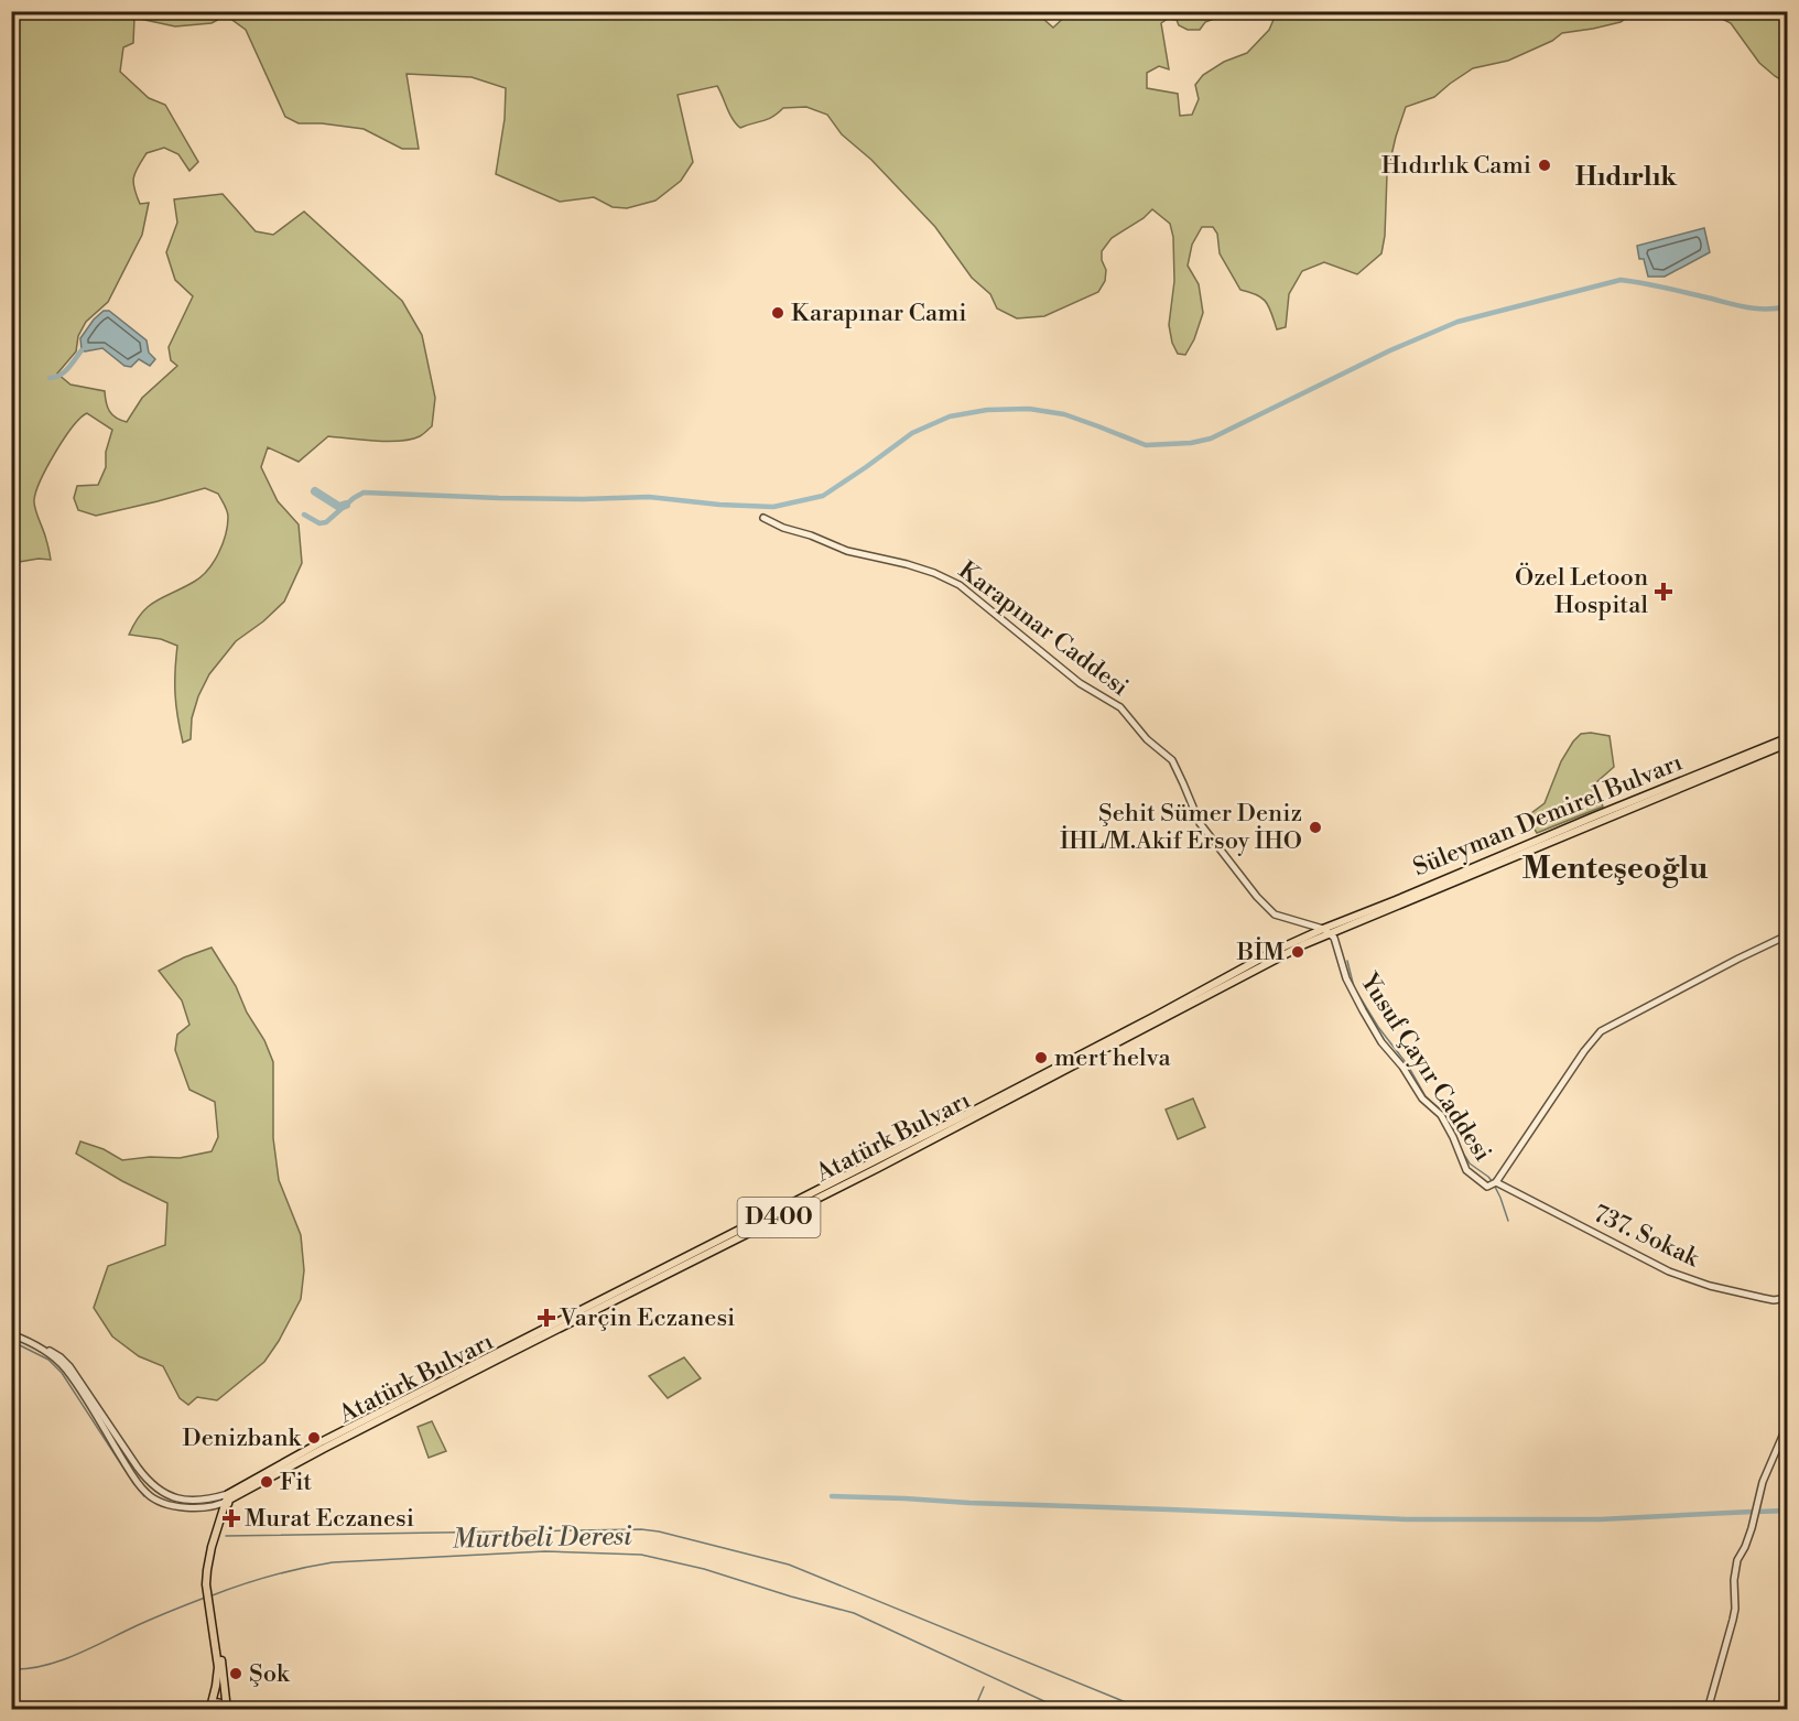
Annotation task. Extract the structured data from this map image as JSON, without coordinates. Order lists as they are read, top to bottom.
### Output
{
  "streets": {
    "main road": ["Süleyman Demirel Bulvarı", "Atatürk Bulvarı", "D400"],
    "street": ["Karapınar Caddesi", "Yusuf Çayır Caddesi", "737. Sokak"]
  },
  "crossings": [
    ["Karapınar Caddesi", "Süleyman Demirel Bulvarı"],
    ["Karapınar Caddesi", "Yusuf Çayır Caddesi"],
    ["Karapınar Caddesi", "Atatürk Bulvarı"],
    ["Süleyman Demirel Bulvarı", "Yusuf Çayır Caddesi"],
    ["Süleyman Demirel Bulvarı", "Atatürk Bulvarı"],
    ["Yusuf Çayır Caddesi", "Atatürk Bulvarı"],
    ["Yusuf Çayır Caddesi", "737. Sokak"]
  ],
  "districts": ["Hıdırlık", "Menteşeoğlu"],
  "water": ["Murtbeli Deresi"],
  "places": {
    "other": [
      "Hıdırlık Cami",
      "Karapınar Cami",
      "Şehit Sümer Deniz İHL/M.Akif Ersoy İHO",
      "BİM",
      "mert helva",
      "Denizbank",
      "Fit",
      "Şok"
    ],
    "health": ["Özel Letoon Hospital", "Varçin Eczanesi", "Murat Eczanesi"]
  }
}
